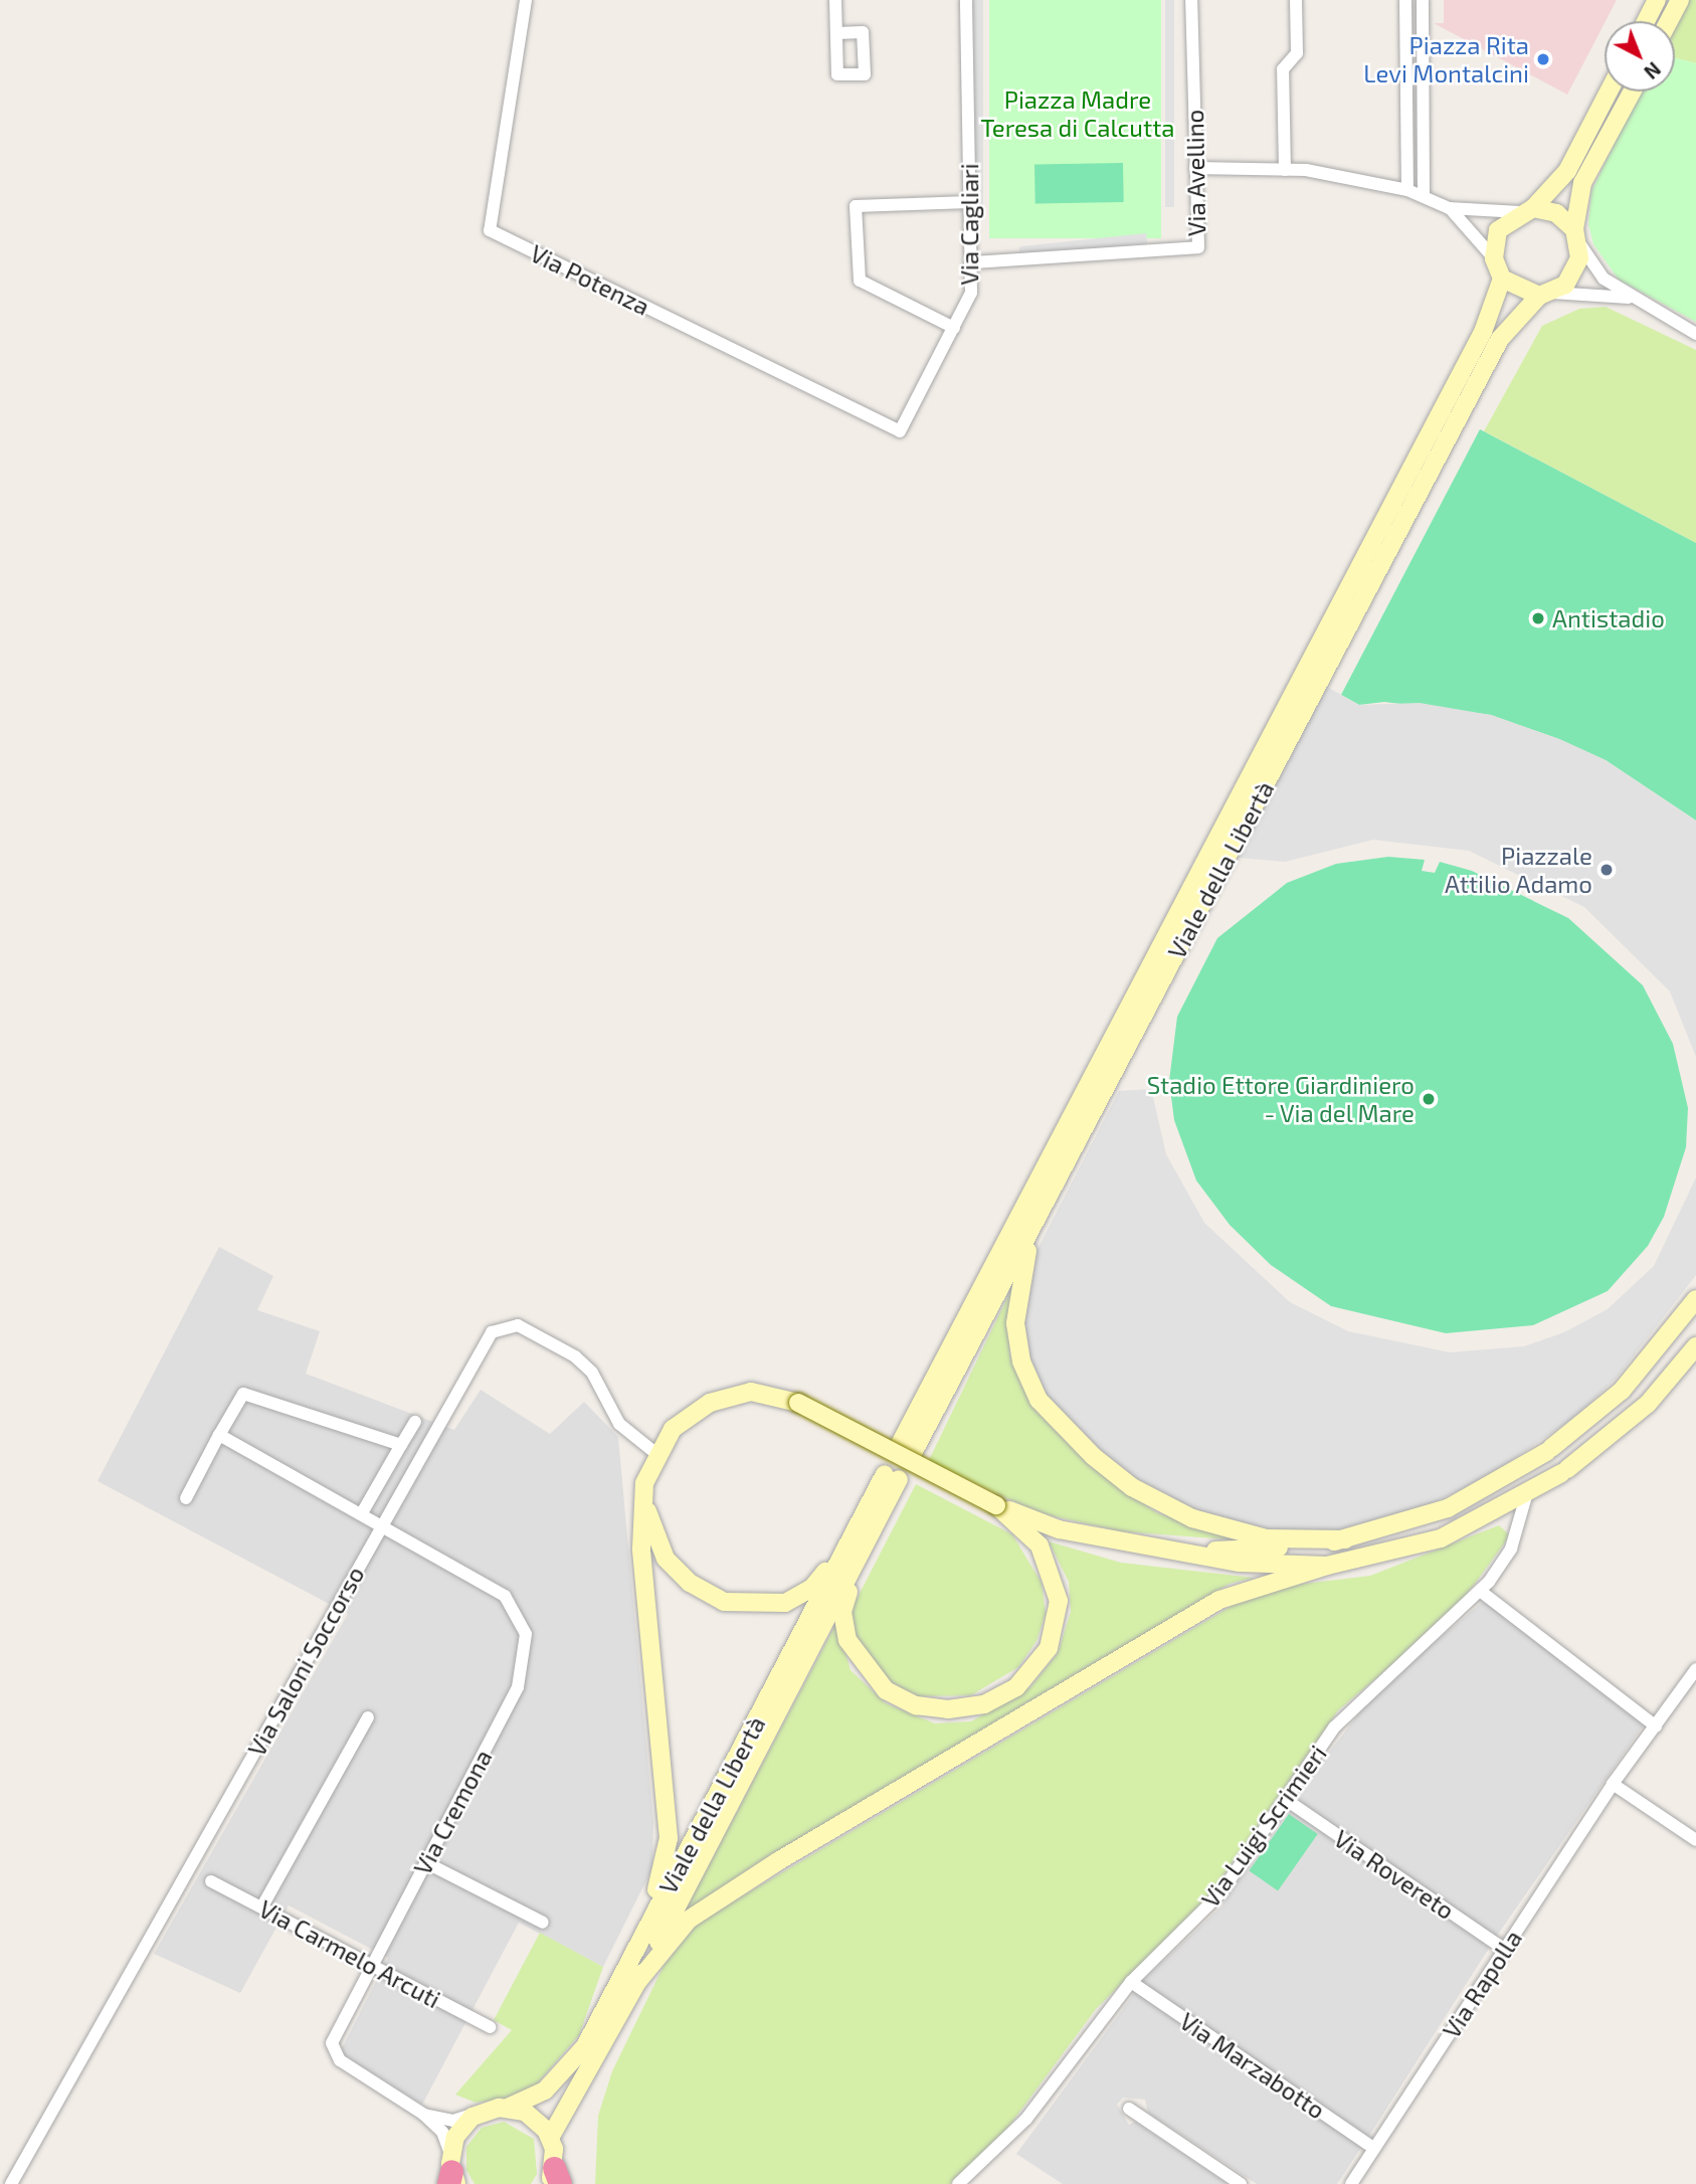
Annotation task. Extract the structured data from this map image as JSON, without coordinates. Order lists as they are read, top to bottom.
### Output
{
  "streets": {
    "main road": ["Viale della Libertà"],
    "street": [
      "Via Avellino",
      "Via Cagliari",
      "Via Potenza",
      "Via Saloni Soccorso",
      "Via Cremona",
      "Via Luigi Scrimieri",
      "Via Rovereto",
      "Via Carmelo Arcuti",
      "Via Rapolla",
      "Via Marzabotto"
    ]
  },
  "crossings": [
    ["Via Avellino", "Via Cagliari"],
    ["Via Cagliari", "Via Potenza"],
    ["Viale della Libertà", "Via Cremona"],
    ["Via Saloni Soccorso", "Via Cremona"],
    ["Via Cremona", "Via Carmelo Arcuti"],
    ["Via Luigi Scrimieri", "Via Rovereto"],
    ["Via Luigi Scrimieri", "Via Marzabotto"],
    ["Via Rovereto", "Via Rapolla"],
    ["Via Rapolla", "Via Marzabotto"]
  ],
  "parks": ["Piazza Madre Teresa di Calcutta"],
  "places": [
    "Piazza Rita Levi Montalcini",
    "Antistadio",
    "Piazzale Attilio Adamo",
    "Stadio Ettore Giardiniero - Via del Mare"
  ],
  "north": "bottom right"
}
